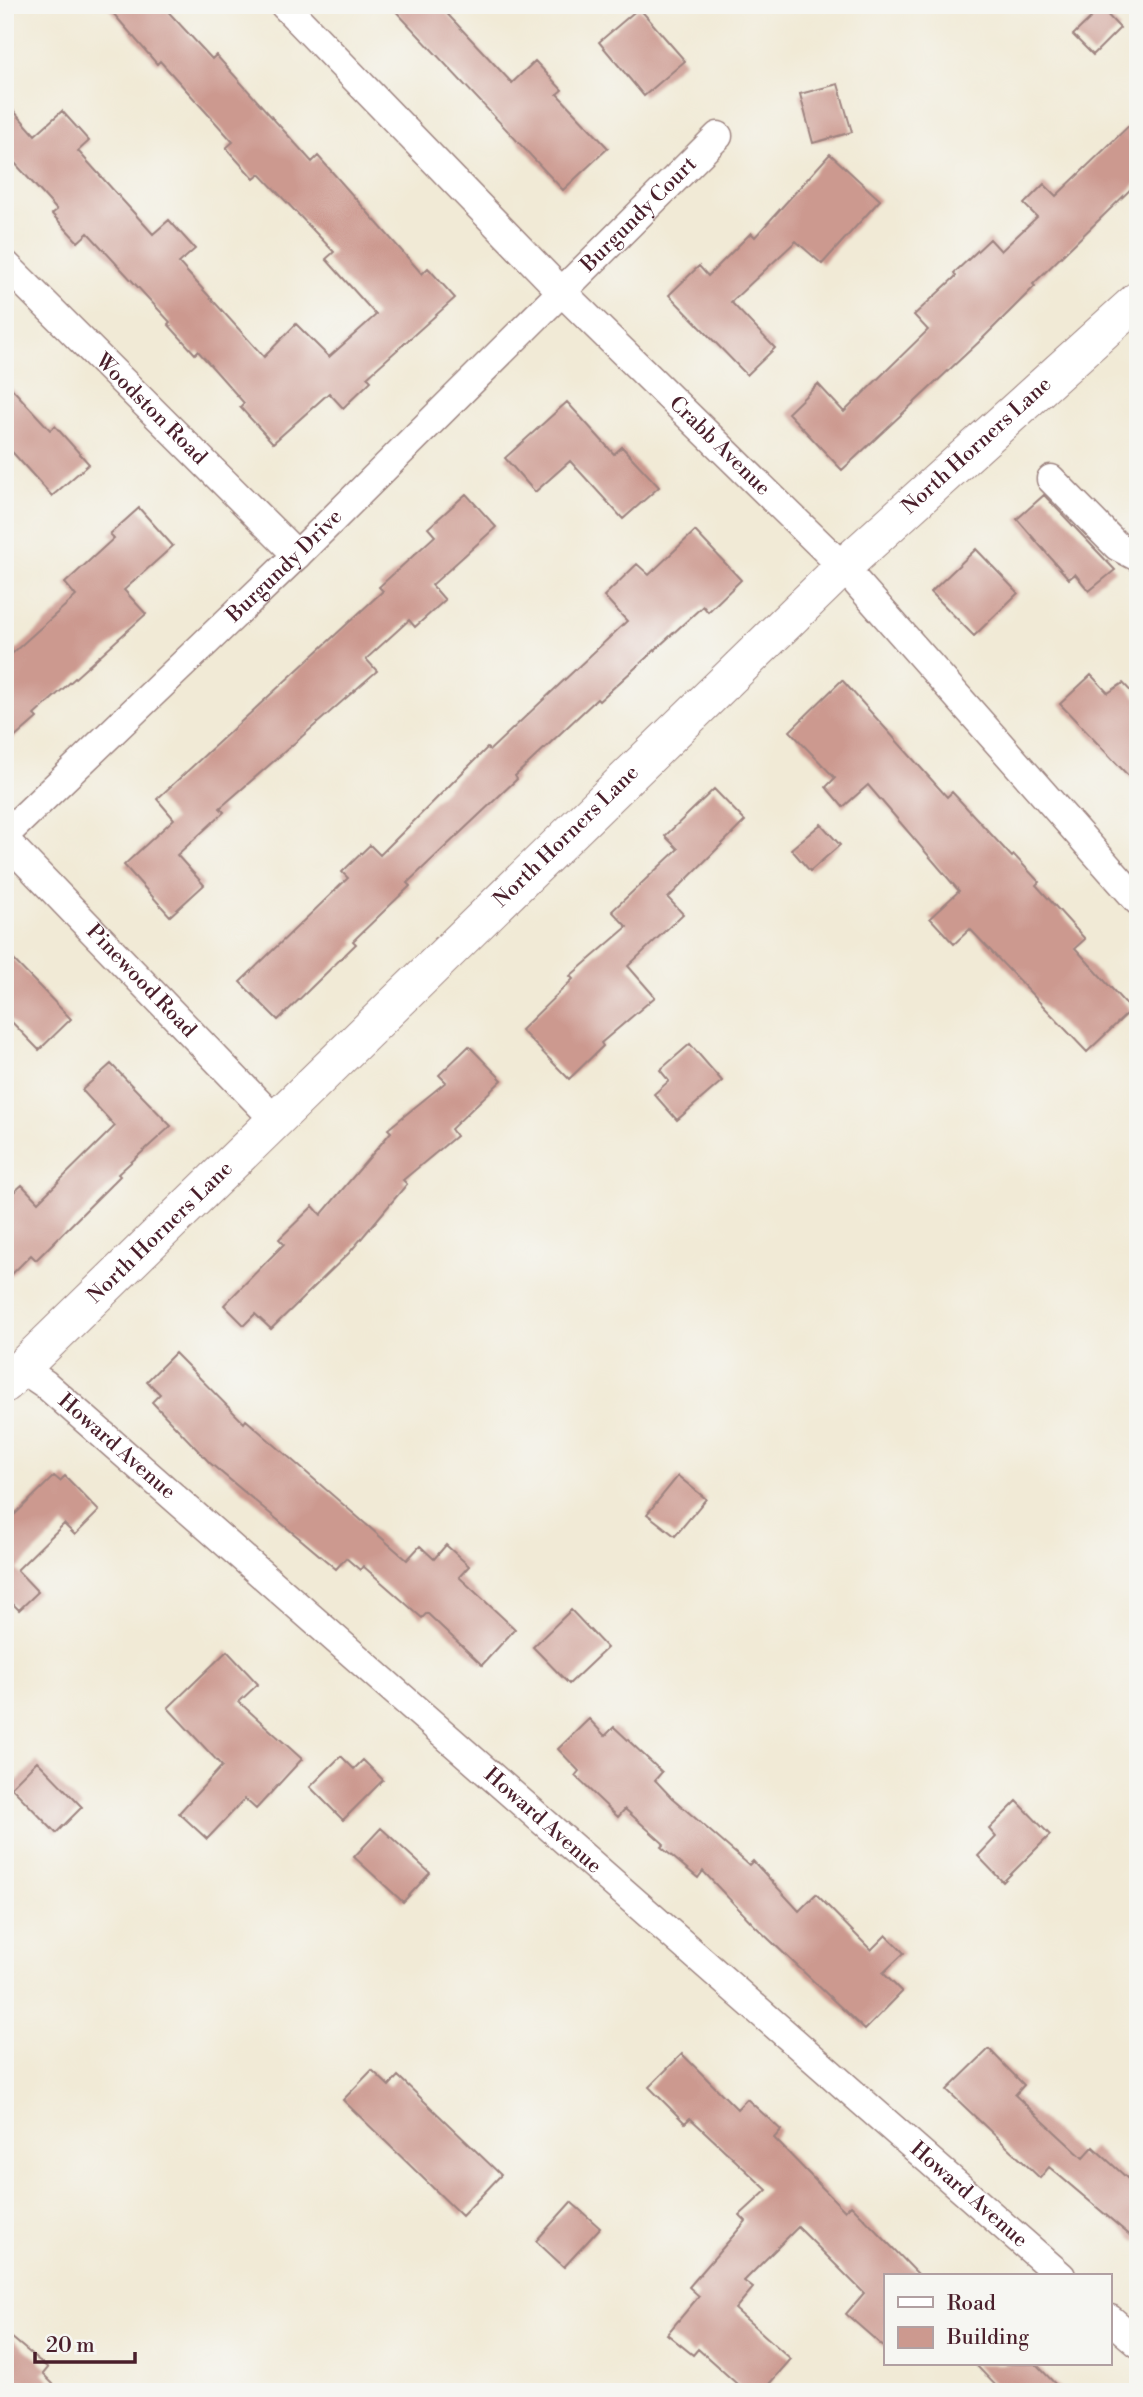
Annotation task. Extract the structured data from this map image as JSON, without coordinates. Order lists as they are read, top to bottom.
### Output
{
  "streets": {
    "street": [
      "Burgundy Court",
      "Woodston Road",
      "Crabb Avenue",
      "North Horners Lane",
      "Burgundy Drive",
      "Pinewood Road",
      "Howard Avenue"
    ]
  },
  "crossings": [
    ["Burgundy Court", "Crabb Avenue"],
    ["Burgundy Court", "Burgundy Drive"],
    ["Woodston Road", "Burgundy Drive"],
    ["Crabb Avenue", "North Horners Lane"],
    ["Crabb Avenue", "Burgundy Drive"],
    ["North Horners Lane", "Pinewood Road"],
    ["North Horners Lane", "Howard Avenue"],
    ["Burgundy Drive", "Pinewood Road"]
  ],
  "legend": ["Road", "Building"],
  "scale_bar": "20 m"
}
